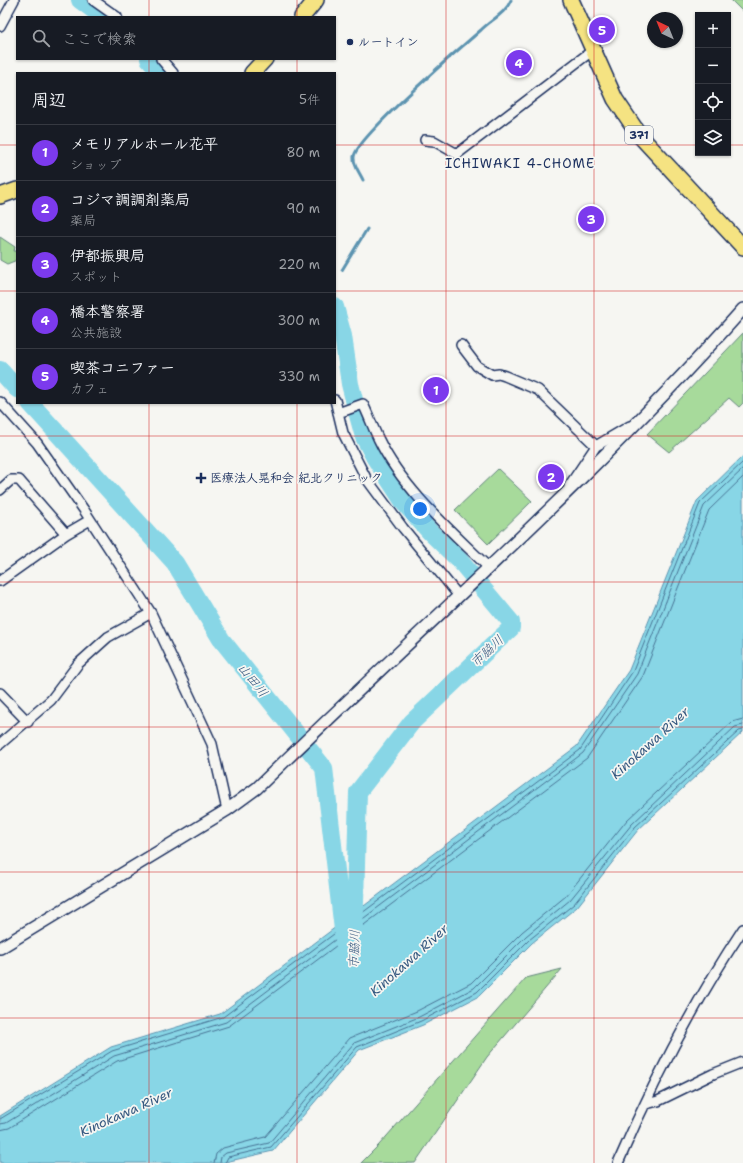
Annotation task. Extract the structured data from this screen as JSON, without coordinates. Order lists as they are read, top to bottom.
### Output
{
  "streets": {
    "highway": ["371"]
  },
  "districts": ["ICHIWAKI 4-CHOME"],
  "water": ["市脇川", "山田川", "Kinokawa River"],
  "places": {
    "other": ["ルートイン"],
    "health": ["医療法人晃和会 紀北クリニック"]
  },
  "north": "top left",
  "page": {
    "map_buttons": ["+", "−"],
    "pins": [
      "5",
      "4",
      "3",
      "1",
      "2"
    ],
    "search": "ここで検索",
    "heading": ["周辺", "5件"],
    "list": [
      {
        "mark": "1",
        "name": "メモリアルホール花平",
        "note": "ショップ",
        "value": "80 m"
      },
      {
        "mark": "2",
        "name": "コジマ調調剤薬局",
        "note": "薬局",
        "value": "90 m"
      },
      {
        "mark": "3",
        "name": "伊都振興局",
        "note": "スポット",
        "value": "220 m"
      },
      {
        "mark": "4",
        "name": "橋本警察署",
        "note": "公共施設",
        "value": "300 m"
      },
      {
        "mark": "5",
        "name": "喫茶コニファー",
        "note": "カフェ",
        "value": "330 m"
      }
    ]
  }
}
